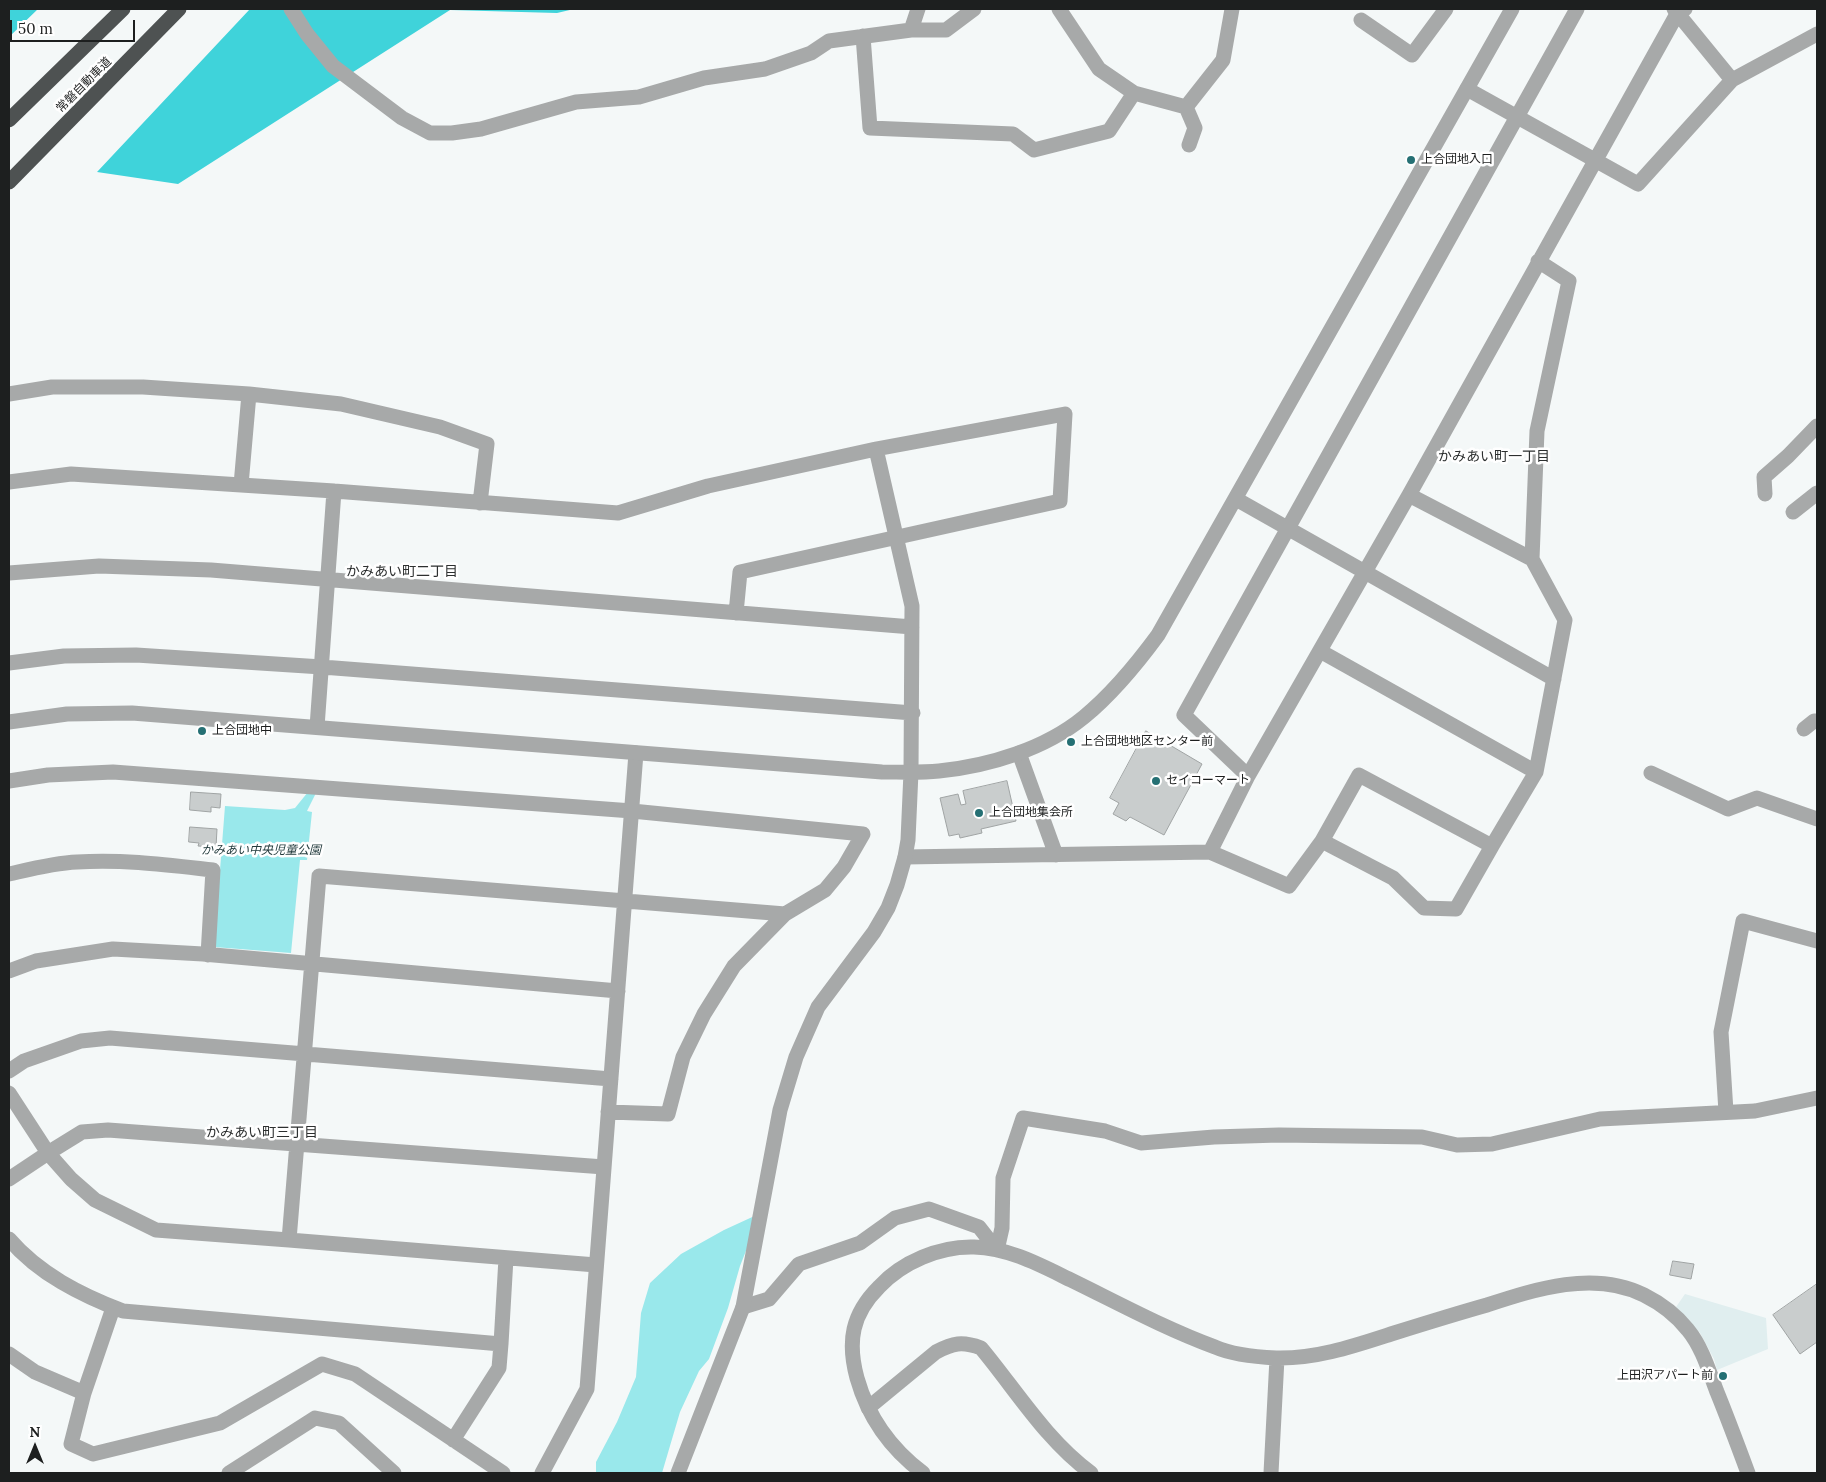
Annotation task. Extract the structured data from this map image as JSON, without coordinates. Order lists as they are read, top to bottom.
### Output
{
  "streets": {
    "highway": ["常磐自動車道"]
  },
  "districts": ["かみあい町一丁目", "かみあい町二丁目", "かみあい町三丁目"],
  "parks": ["かみあい中央児童公園"],
  "places": [
    "上合団地入口",
    "上合団地中",
    "上合団地地区センター前",
    "セイコーマート",
    "上合団地集会所",
    "上田沢アパート前"
  ],
  "scale_bar": "50 m",
  "north": "top"
}
